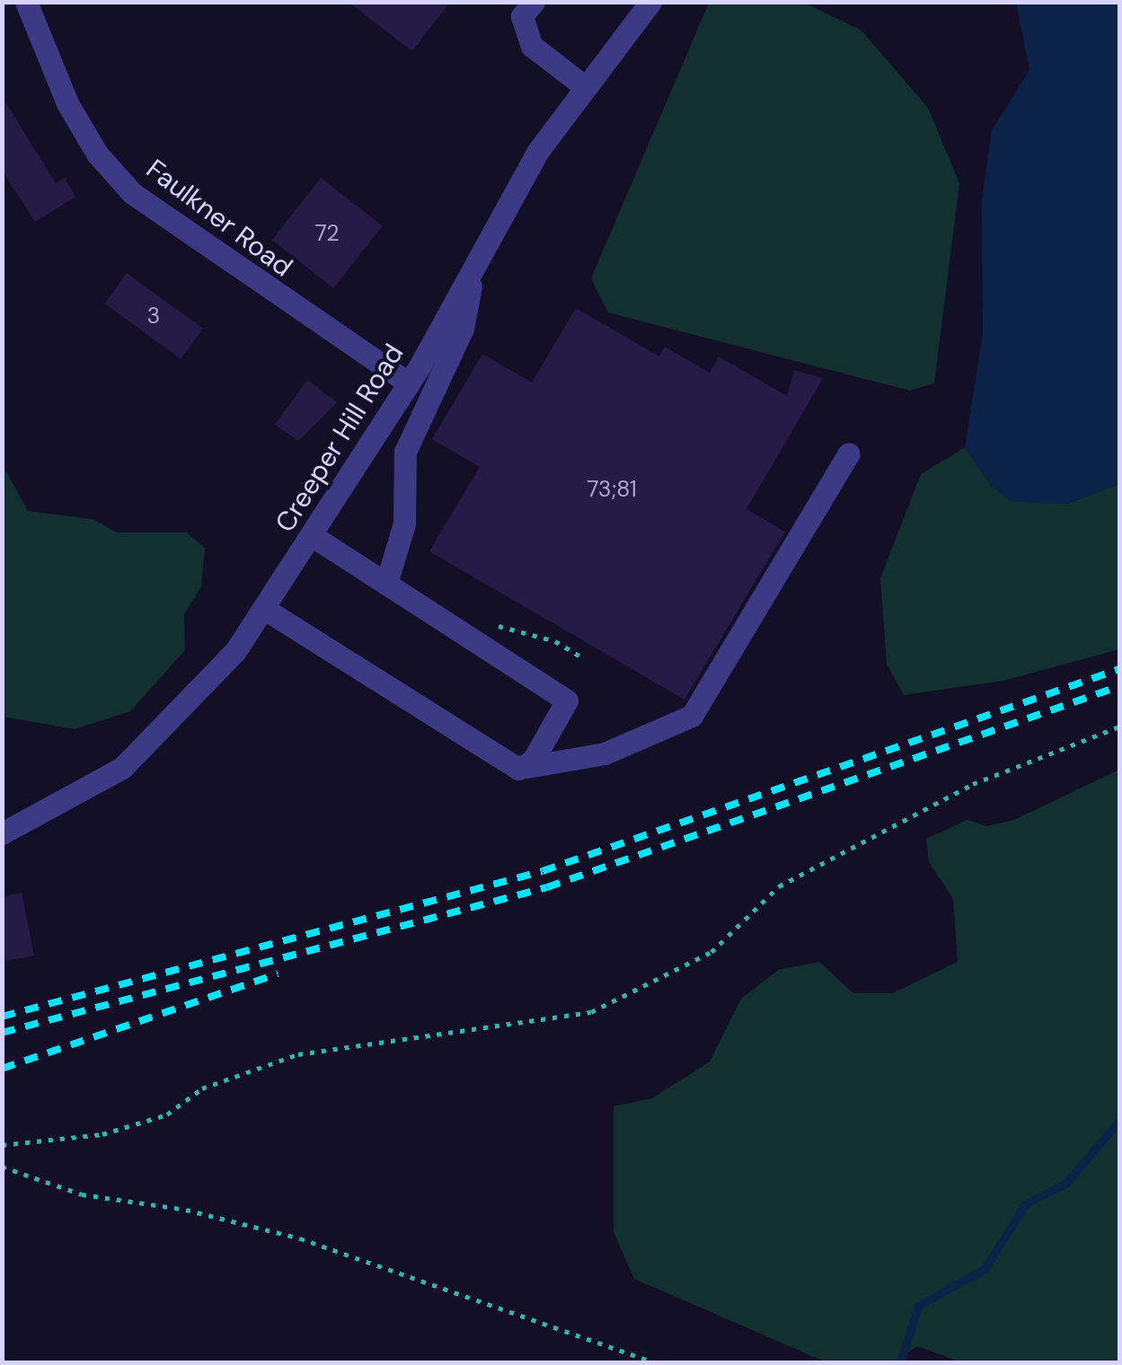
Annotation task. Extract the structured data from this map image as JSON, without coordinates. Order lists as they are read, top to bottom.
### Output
{
  "streets": {
    "street": ["Faulkner Road", "Creeper Hill Road"]
  },
  "crossings": [
    ["Faulkner Road", "Creeper Hill Road"]
  ],
  "house_numbers": ["72", "3", "73;81"]
}
